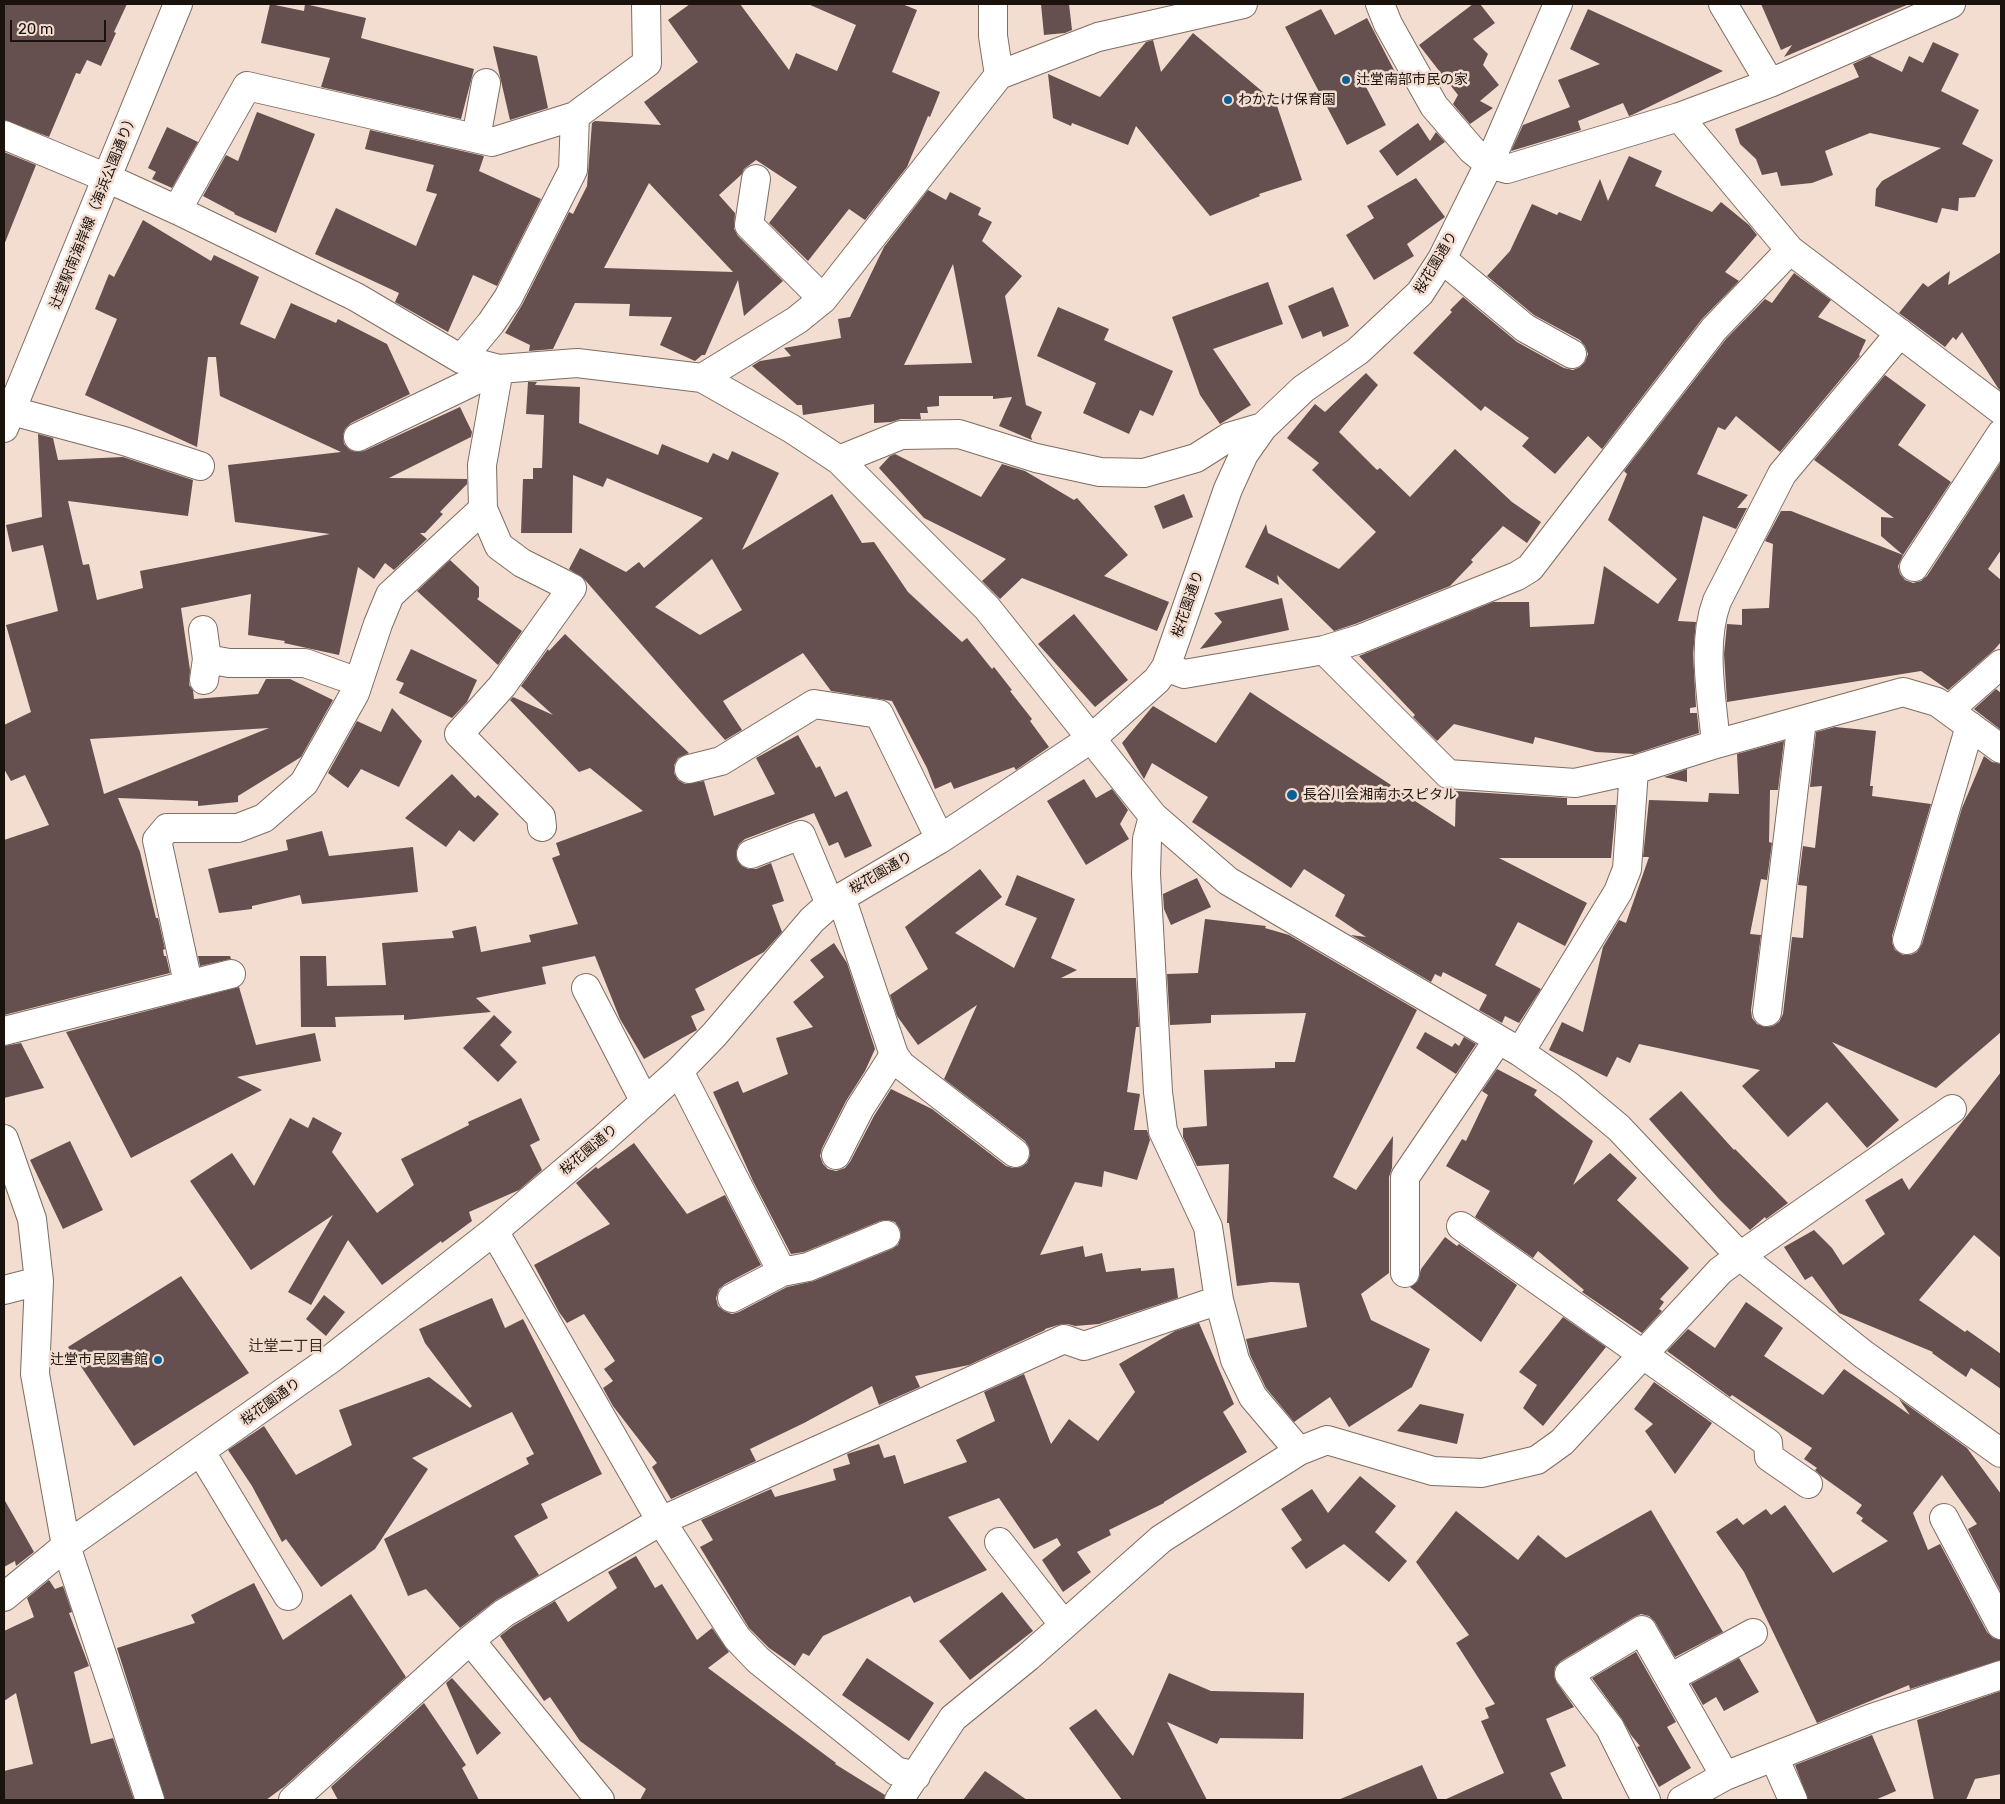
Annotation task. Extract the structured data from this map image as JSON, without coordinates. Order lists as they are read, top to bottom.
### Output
{
  "streets": {
    "street": ["辻堂駅南海岸線（海浜公園通り）", "桜花園通り"]
  },
  "districts": ["辻堂二丁目"],
  "places": [
    "辻堂南部市民の家",
    "わかたけ保育園",
    "長谷川会湘南ホスピタル",
    "辻堂市民図書館"
  ],
  "scale_bar": "20 m"
}
